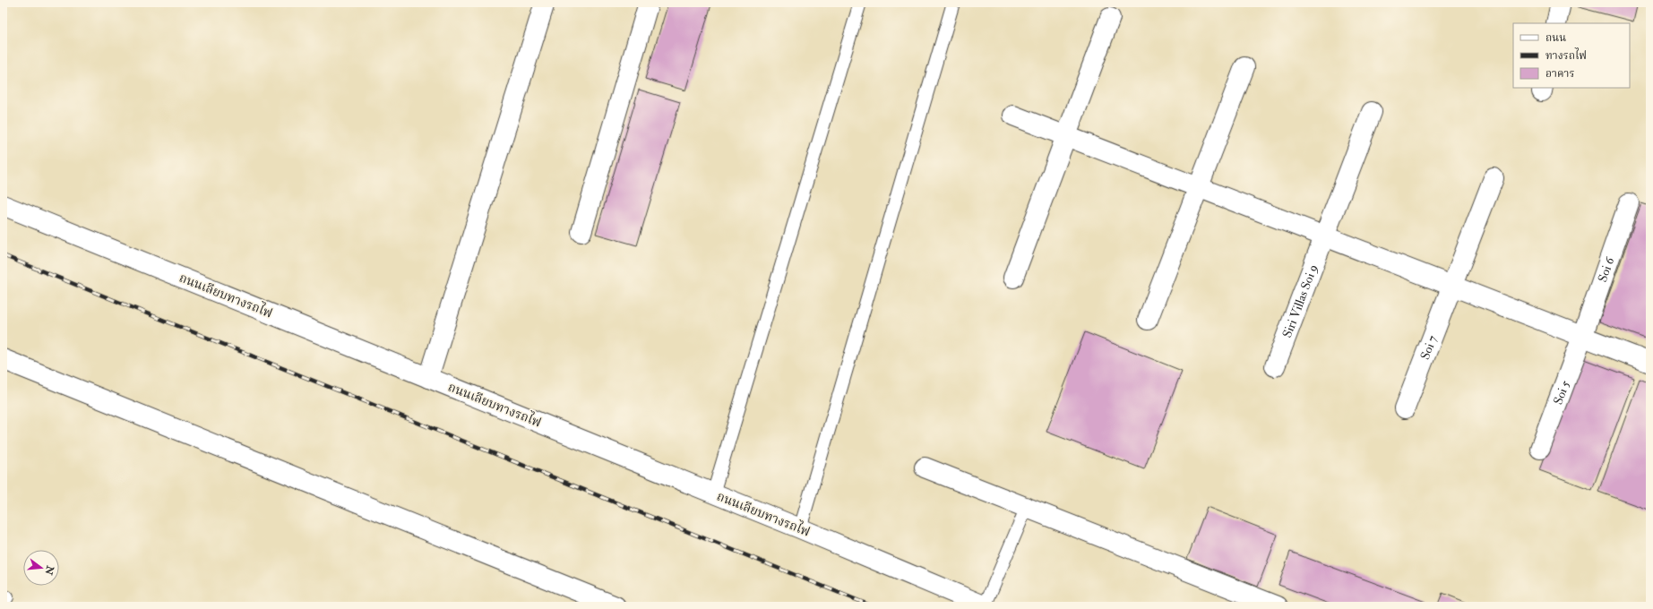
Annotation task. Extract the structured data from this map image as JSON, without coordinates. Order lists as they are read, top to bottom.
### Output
{
  "streets": {
    "street": [
      "Soi 6",
      "ถนนเลียบทางรถไฟ",
      "Siri Villas Soi 9",
      "Soi 7",
      "Soi 5"
    ]
  },
  "crossings": [
    ["Soi 6", "Soi 5"]
  ],
  "legend": ["ถนน", "ทางรถไฟ", "อาคาร"],
  "north": "right"
}
